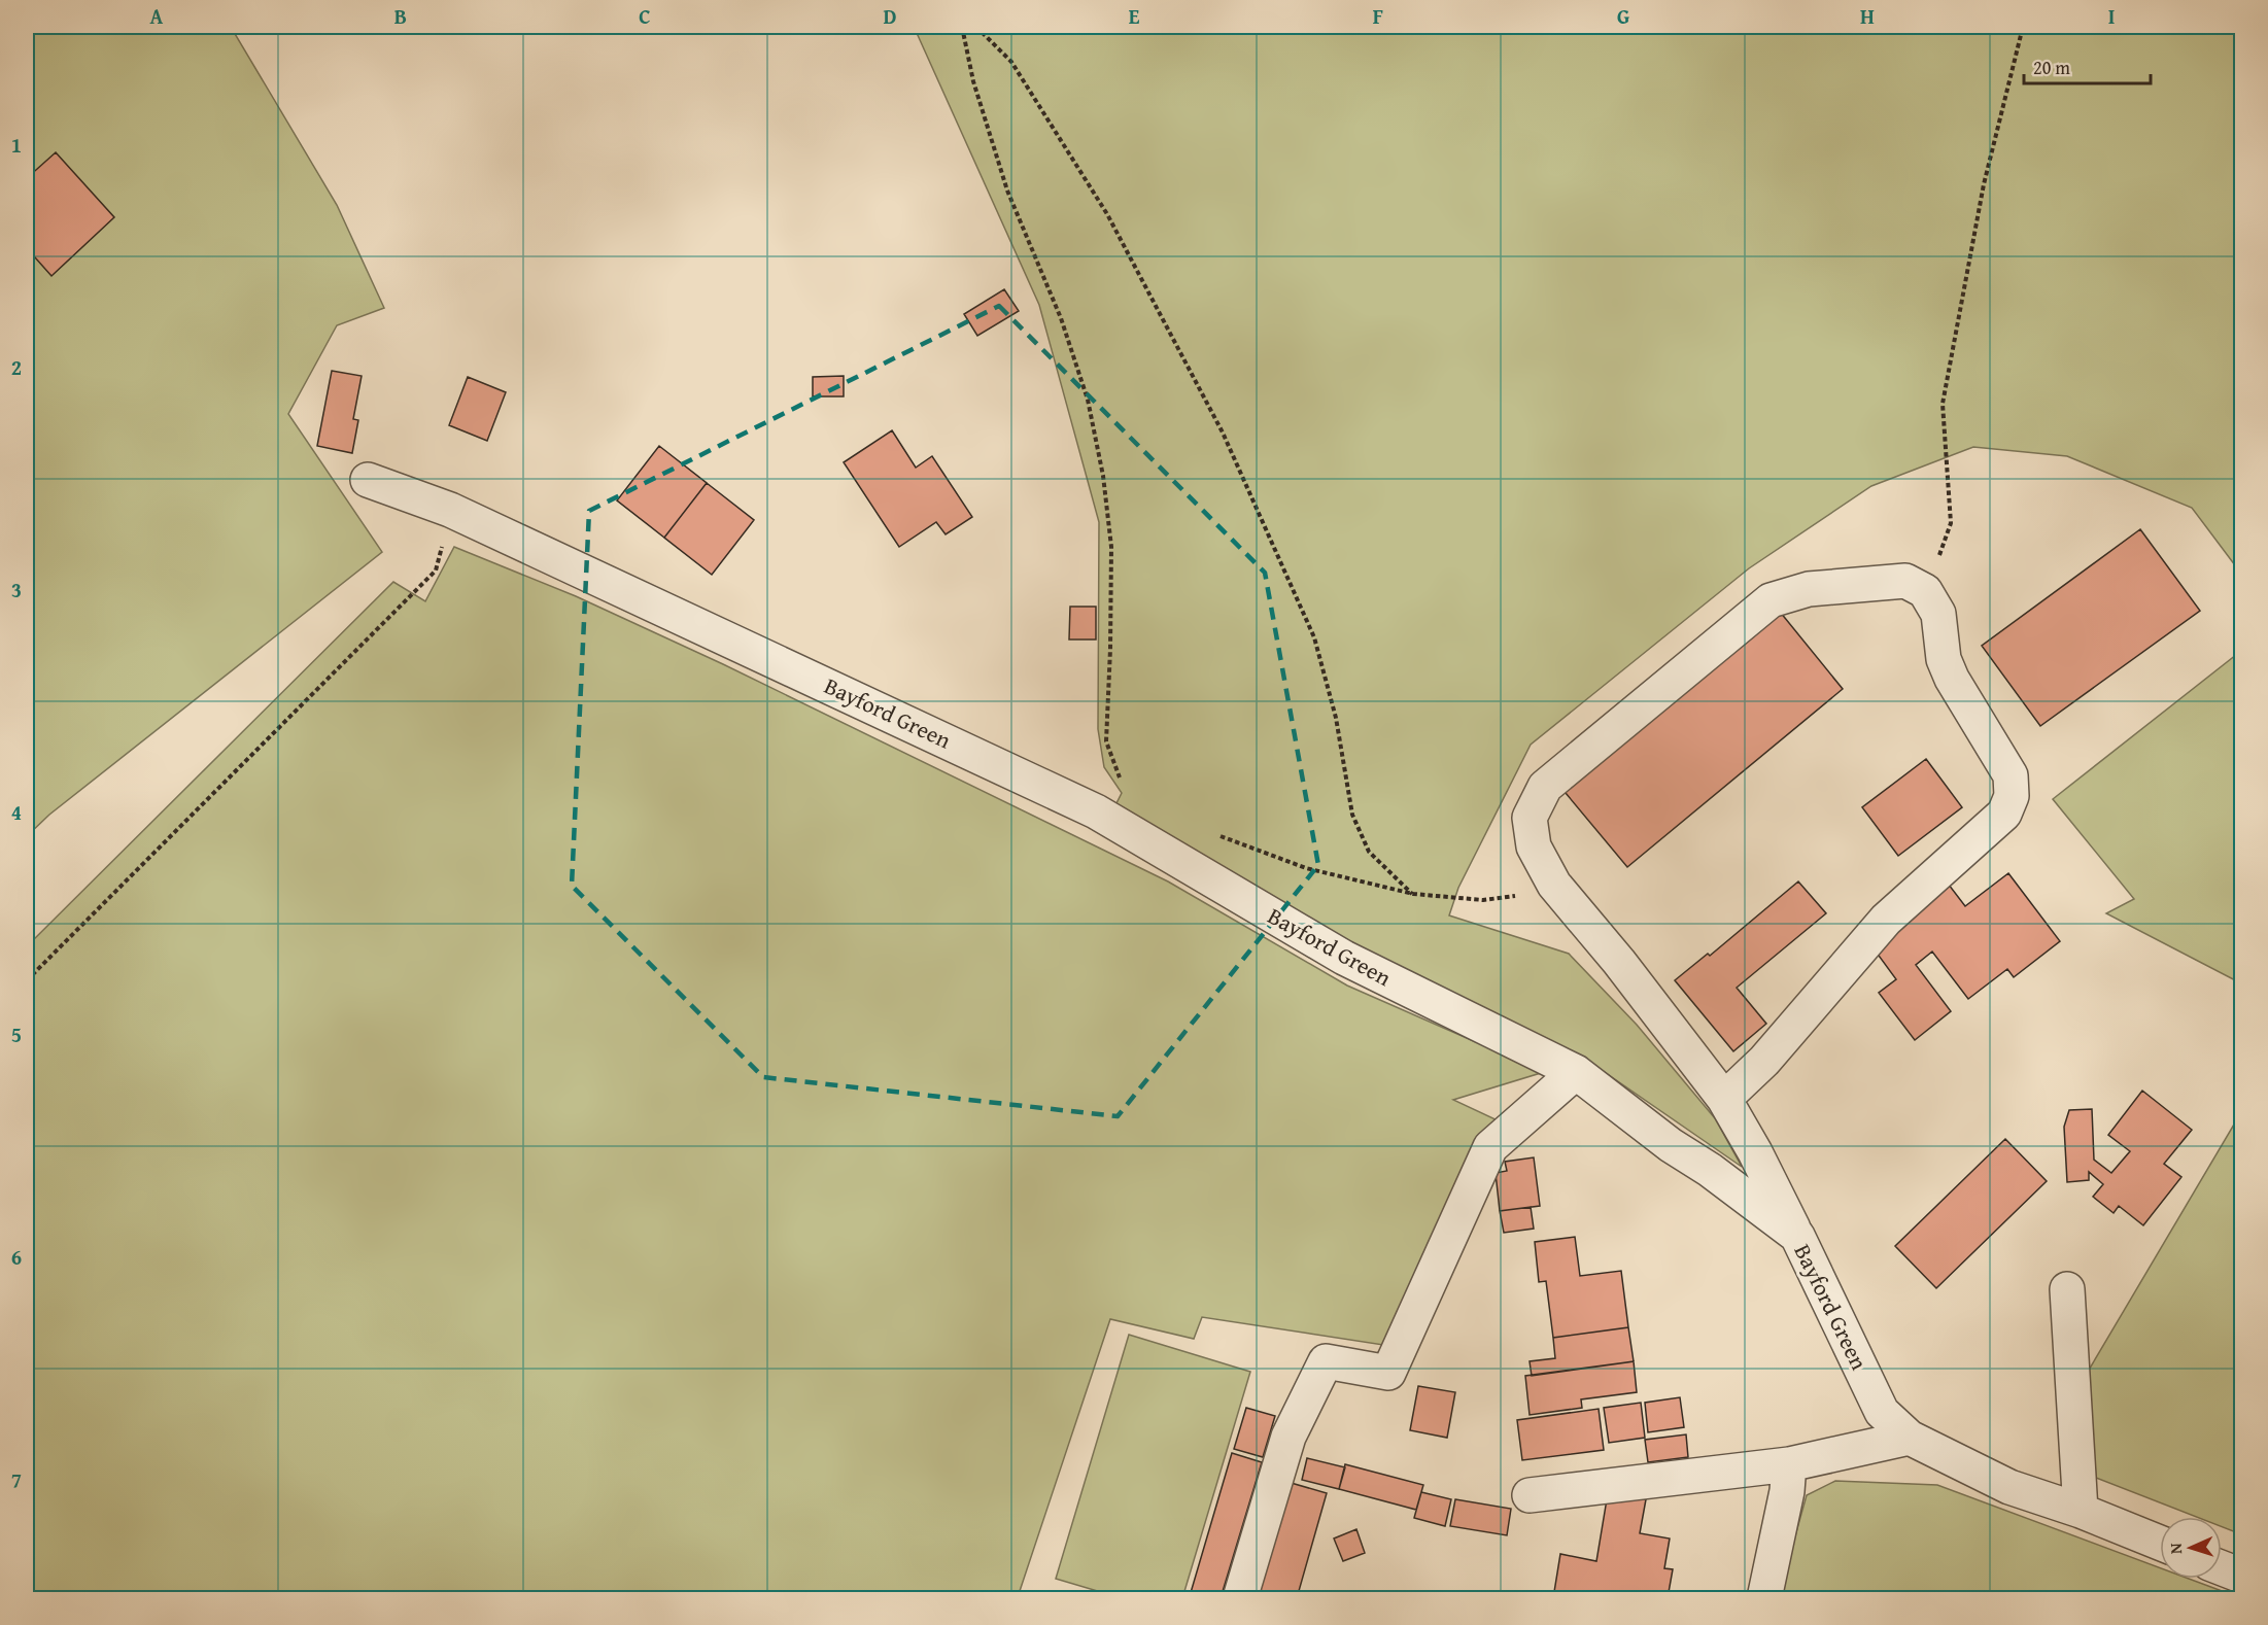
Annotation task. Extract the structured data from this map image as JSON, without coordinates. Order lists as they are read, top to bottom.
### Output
{
  "streets": {
    "lane": ["Bayford Green"]
  },
  "scale_bar": "20 m",
  "north": "left",
  "grid": {
    "columns": [
      "A",
      "B",
      "C",
      "D",
      "E",
      "F",
      "G",
      "H",
      "I"
    ],
    "rows": [
      "1",
      "2",
      "3",
      "4",
      "5",
      "6",
      "7"
    ]
  }
}
